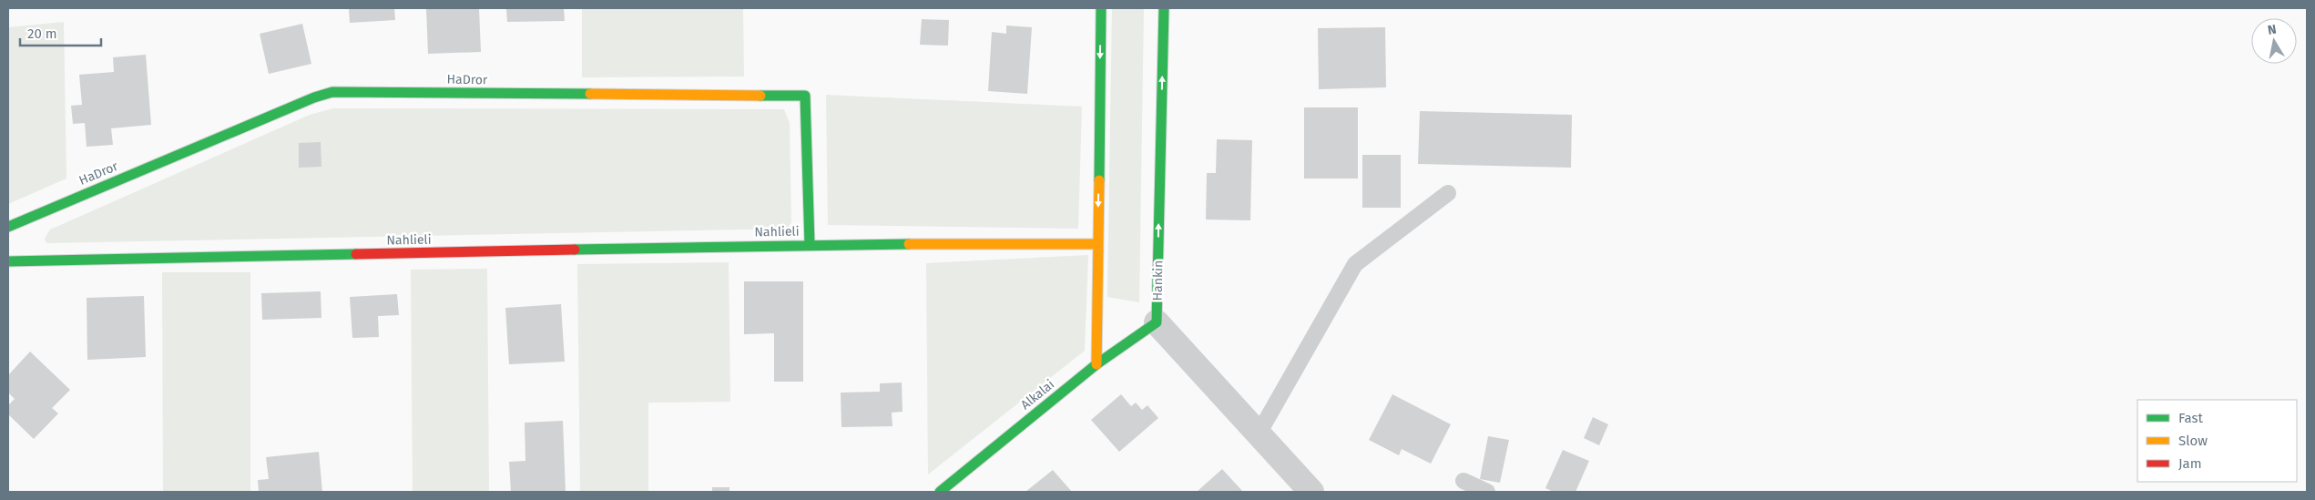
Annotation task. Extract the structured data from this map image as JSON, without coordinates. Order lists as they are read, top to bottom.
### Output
{
  "streets": {
    "street": [
      "HaDror",
      "Nahlieli",
      "Hankin",
      "Alkalai"
    ]
  },
  "crossings": [
    ["HaDror", "Nahlieli"],
    ["Hankin", "Alkalai"]
  ],
  "legend": ["Fast", "Slow", "Jam"],
  "scale_bar": "20 m",
  "north": "top"
}
